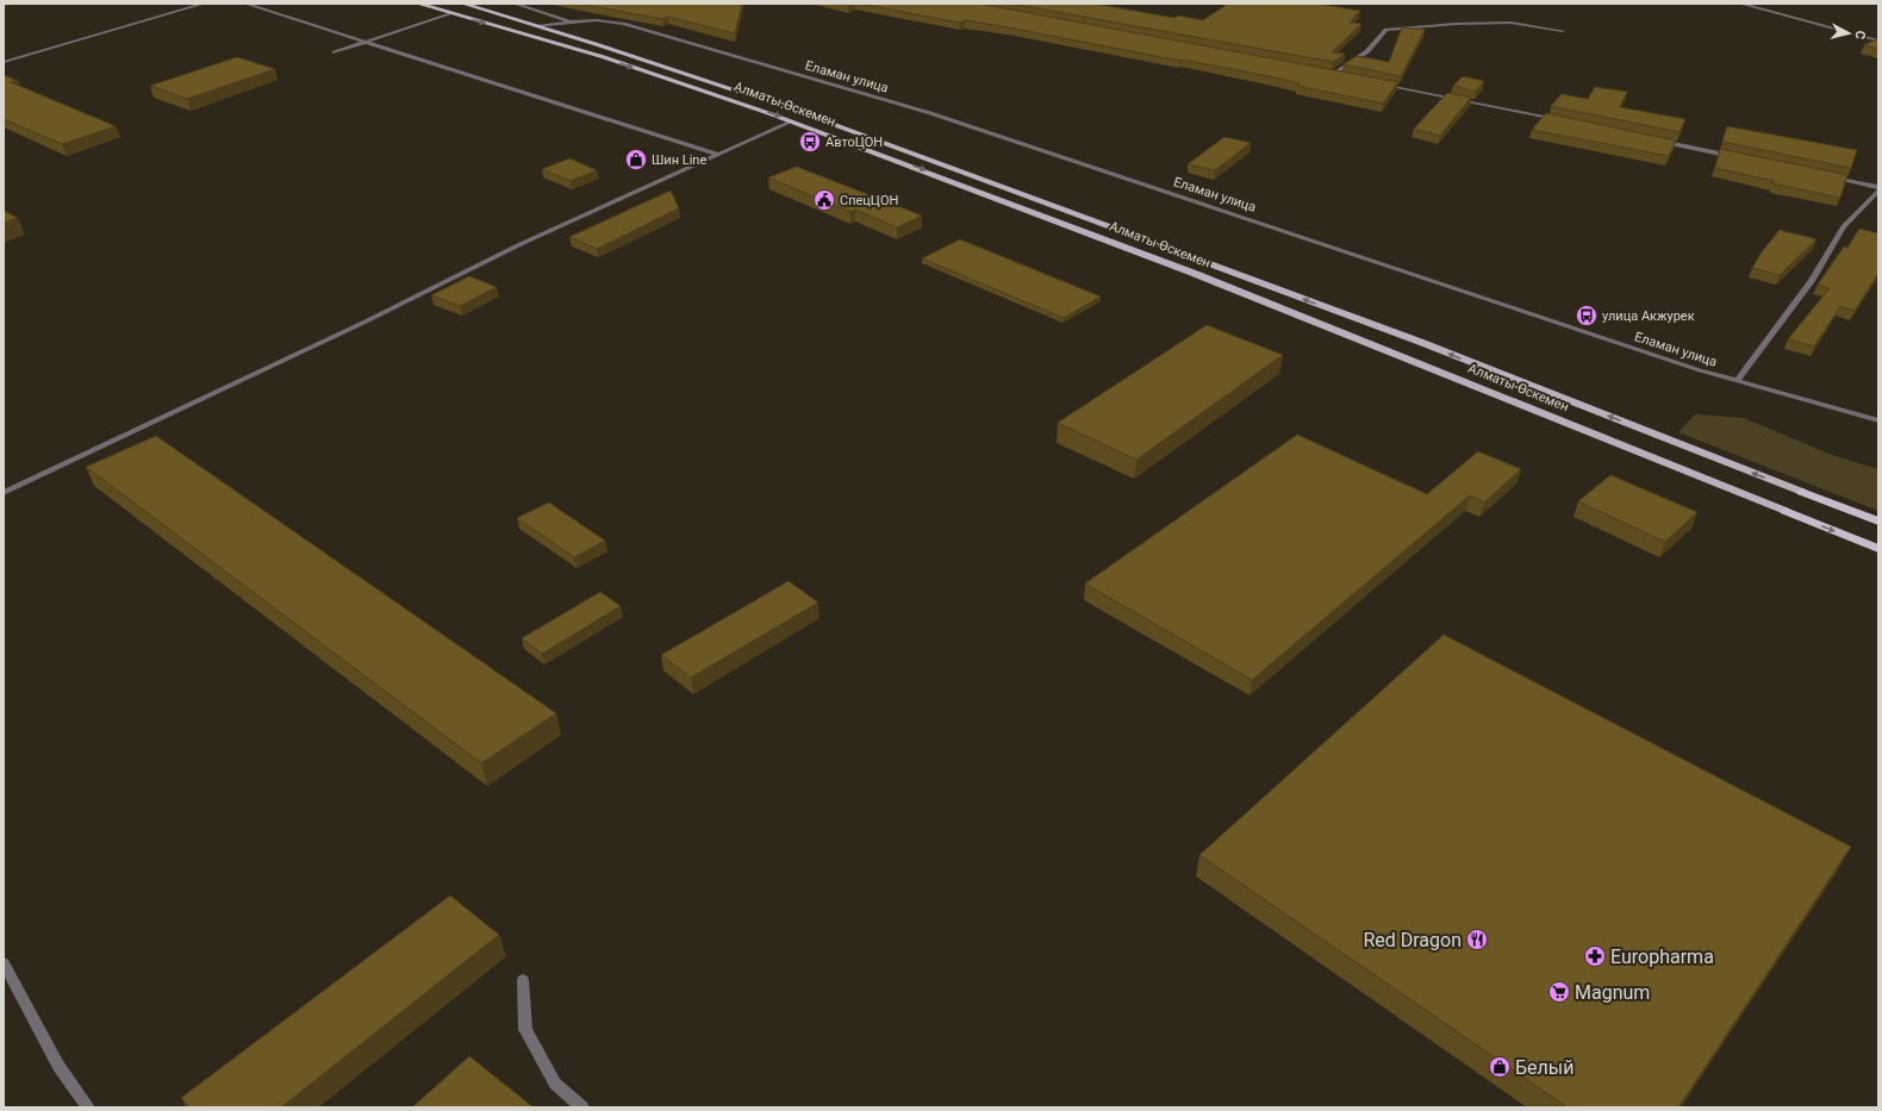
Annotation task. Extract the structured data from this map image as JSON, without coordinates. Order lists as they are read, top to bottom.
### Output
{
  "streets": {
    "highway": ["Алматы-Өскемен"],
    "street": ["Еламан улица"]
  },
  "crossings": [
    ["Еламан улица", "Алматы-Өскемен"]
  ],
  "places": {
    "bus stop": ["АвтоЦОН", "улица Акжурек"],
    "shop": ["Шин Line", "Белый"],
    "public building": ["СпецЦОН"],
    "restaurant": ["Red Dragon"],
    "pharmacy": ["Europharma"],
    "supermarket": ["Magnum"]
  },
  "north": "right"
}
